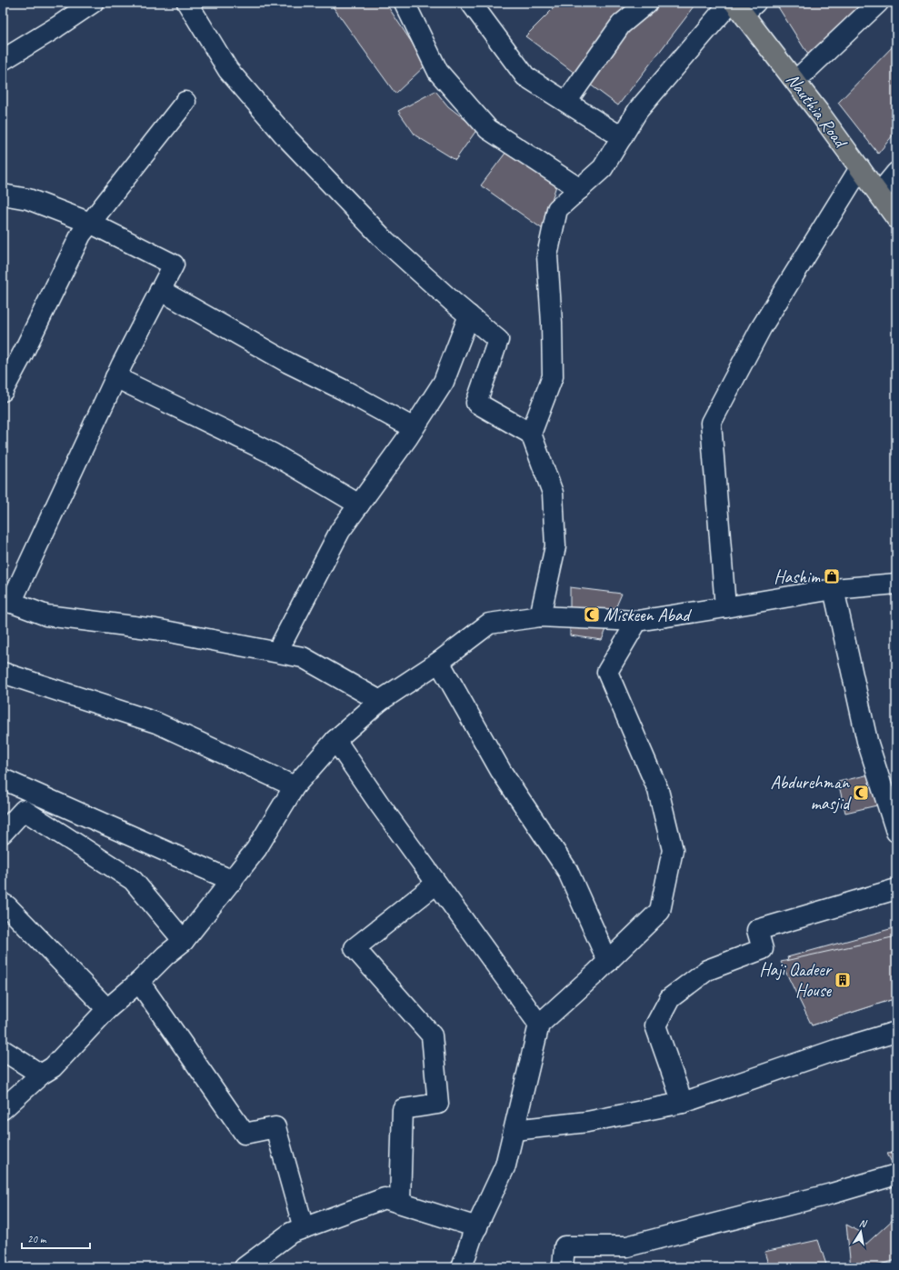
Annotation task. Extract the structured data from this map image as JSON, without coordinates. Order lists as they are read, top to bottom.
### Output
{
  "streets": {
    "main road": ["Nauthia Road"]
  },
  "places": {
    "shop": ["Hashim"],
    "mosque": ["Miskeen Abad", "Abdurehman masjid"],
    "building": ["Haji Qadeer House"]
  },
  "scale_bar": "20 m",
  "north": "top"
}
